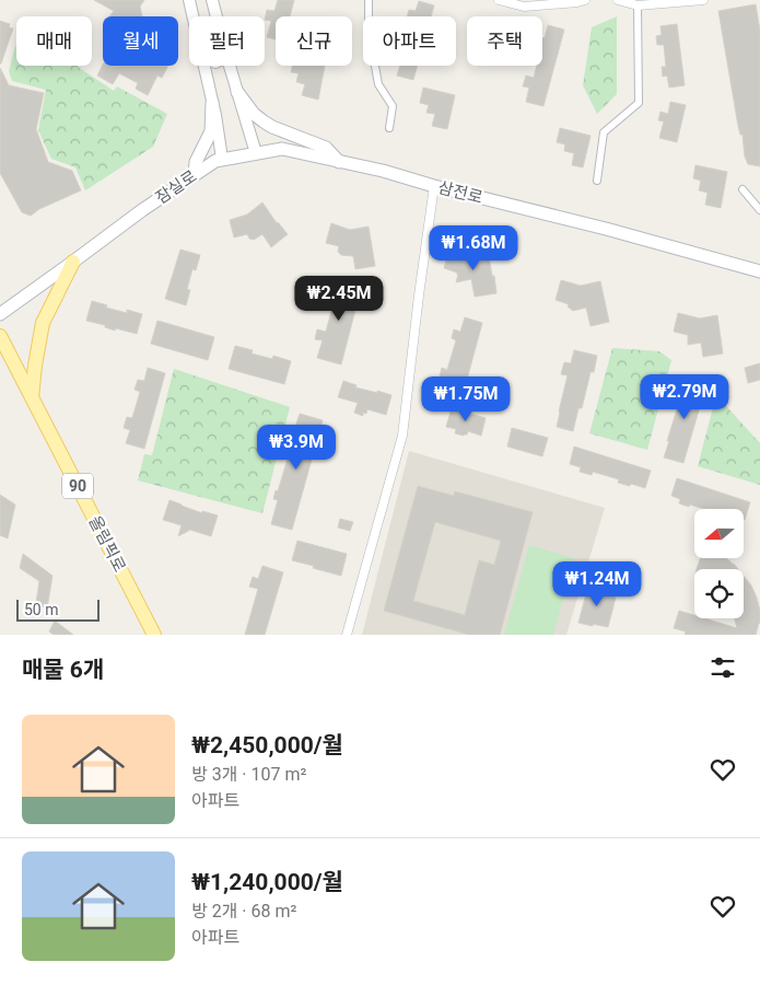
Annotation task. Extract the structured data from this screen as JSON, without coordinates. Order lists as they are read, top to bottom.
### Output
{
  "streets": {
    "main road": [
      "잠실로",
      "삼전로",
      "90",
      "올림픽로"
    ]
  },
  "crossings": [
    ["잠실로", "삼전로"]
  ],
  "scale_bar": "50 m",
  "north": "left",
  "page": {
    "chip": [
      "매매",
      "월세",
      "필터",
      "신규",
      "아파트",
      "주택"
    ],
    "price": [
      "₩1.68M",
      "₩2.45M",
      "₩2.79M",
      "₩1.75M",
      "₩3.9M",
      "₩1.24M"
    ],
    "scale": "50 m",
    "heading": "매물 6개",
    "list": [
      {
        "name": "₩2,450,000/월",
        "note": "방 3개 · 107 m² · 아파트"
      },
      {
        "name": "₩1,240,000/월",
        "note": "방 2개 · 68 m² · 아파트"
      }
    ]
  }
}
